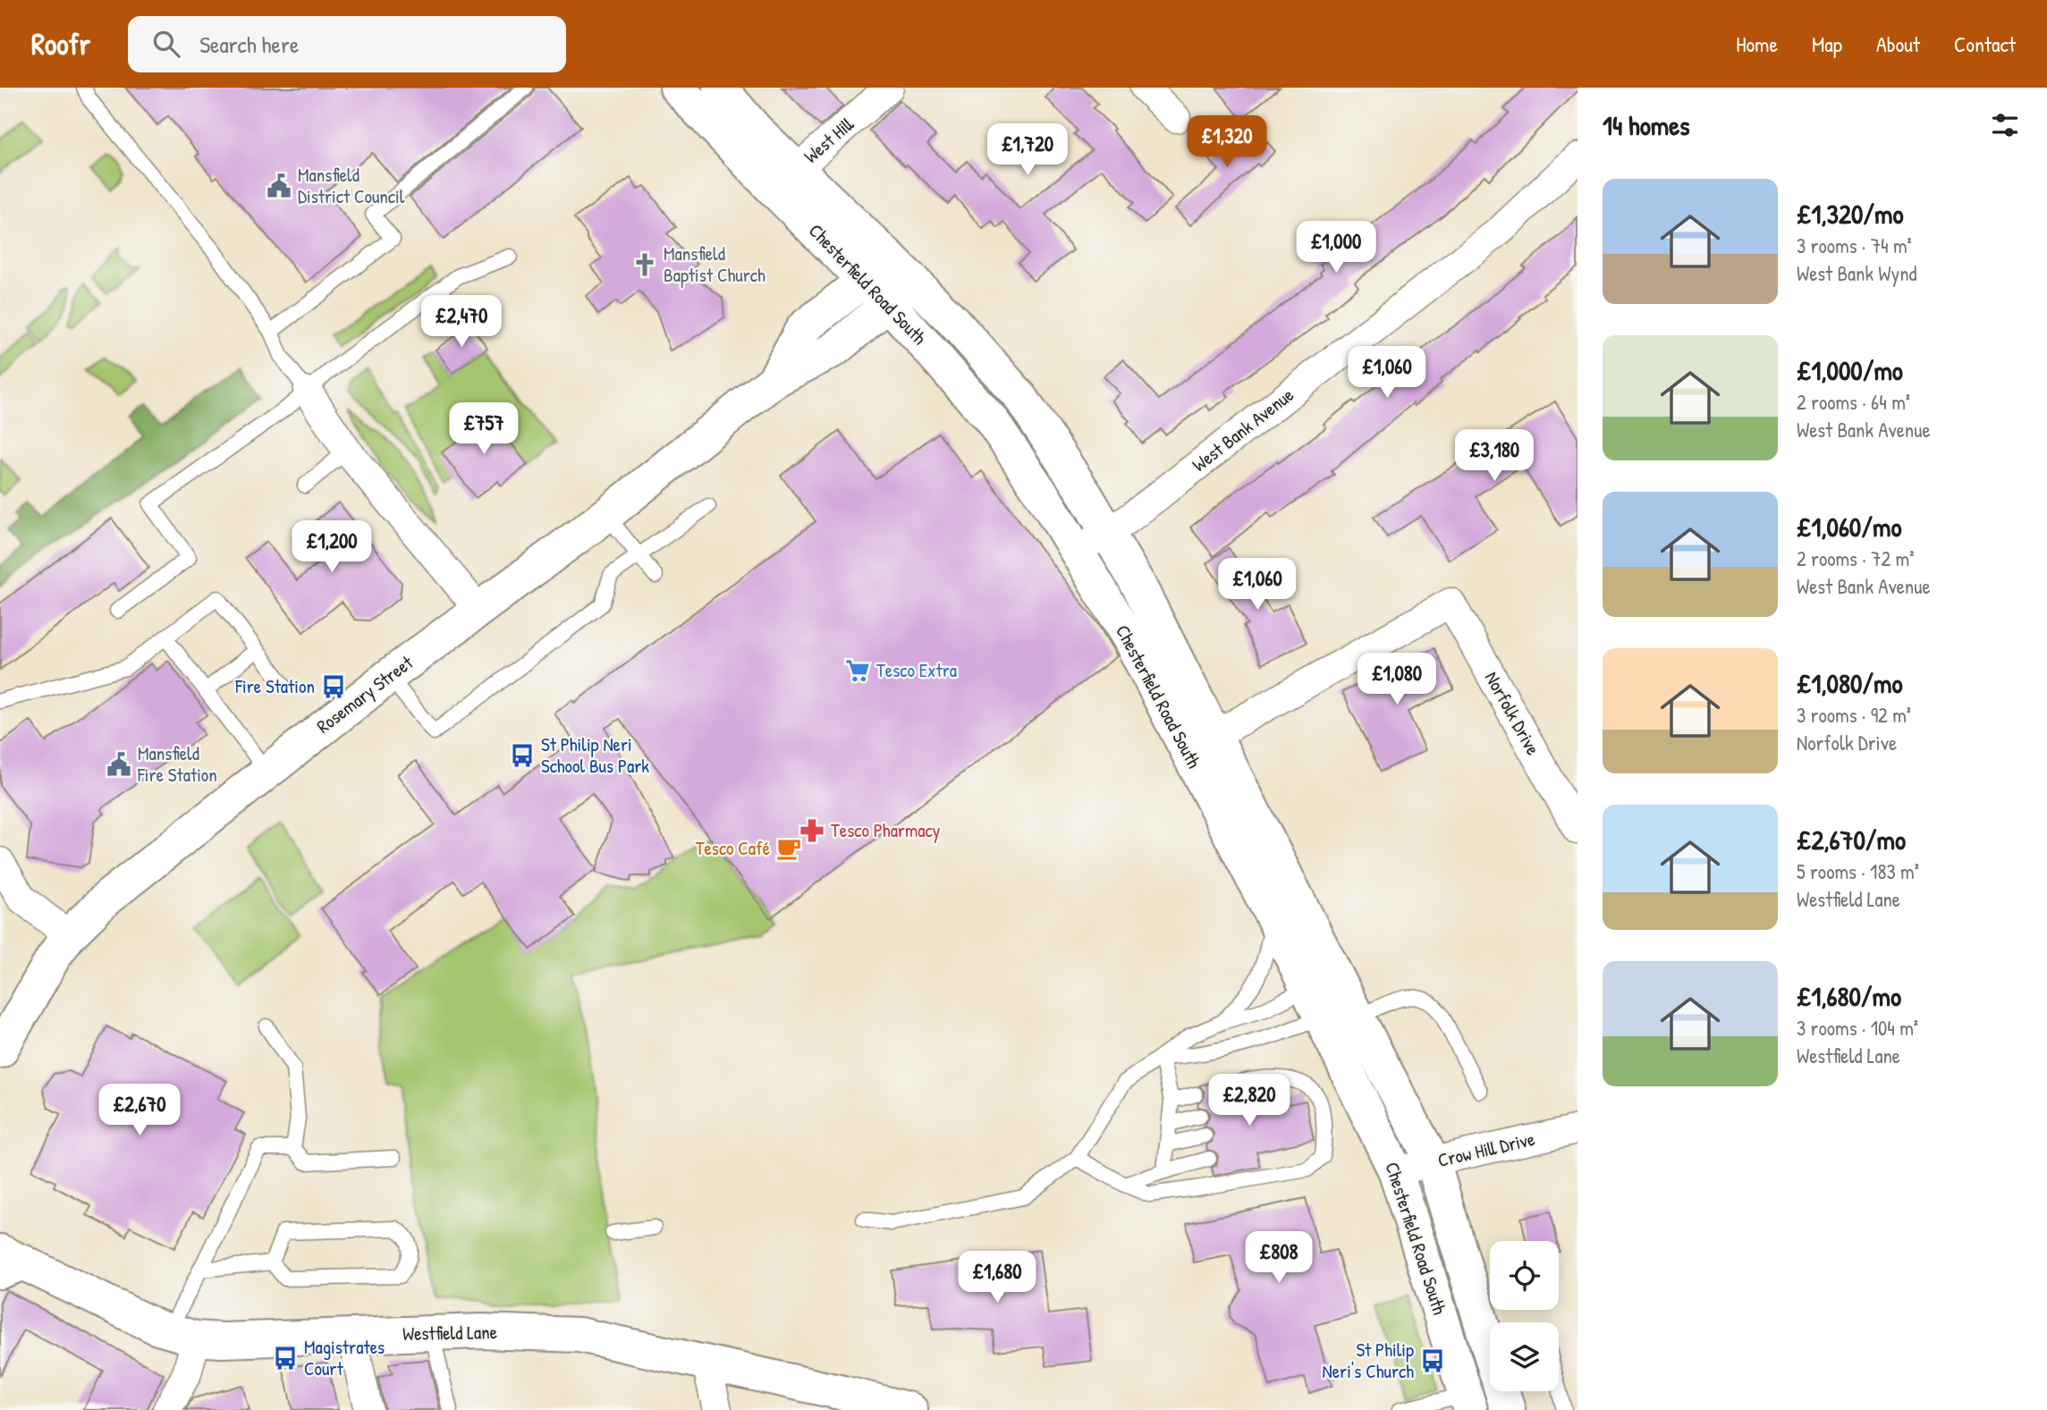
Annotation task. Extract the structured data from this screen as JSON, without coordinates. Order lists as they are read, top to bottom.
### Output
{
  "streets": {
    "main road": ["Chesterfield Road South", "Rosemary Street", "Westfield Lane"],
    "street": [
      "West Hill",
      "West Bank Avenue",
      "Norfolk Drive",
      "Crow Hill Drive"
    ]
  },
  "crossings": [
    ["West Hill", "Chesterfield Road South"],
    ["Chesterfield Road South", "West Bank Avenue"],
    ["Chesterfield Road South", "Rosemary Street"],
    ["Chesterfield Road South", "Norfolk Drive"],
    ["Chesterfield Road South", "Crow Hill Drive"]
  ],
  "places": {
    "public building": ["Mansfield District Council", "Mansfield Fire Station"],
    "church": ["Mansfield Baptist Church"],
    "supermarket": ["Tesco Extra"],
    "bus stop": [
      "Fire Station",
      "St Philip Neri School Bus Park",
      "Magistrates Court",
      "St Philip Neri's Church"
    ],
    "pharmacy": ["Tesco Pharmacy"],
    "cafe": ["Tesco Café"]
  },
  "page": {
    "header": "Roofr",
    "search": "Search here",
    "nav": [
      "Home",
      "Map",
      "About",
      "Contact"
    ],
    "heading": "14 homes",
    "price": [
      "£1,320",
      "£1,720",
      "£1,000",
      "£2,470",
      "£1,060",
      "£757",
      "£3,180",
      "£1,200",
      "£1,060",
      "£1,080",
      "£2,820",
      "£2,670",
      "£808",
      "£1,680"
    ],
    "list": [
      {
        "name": "£1,320/mo",
        "note": "3 rooms · 74 m² · West Bank Wynd"
      },
      {
        "name": "£1,000/mo",
        "note": "2 rooms · 64 m² · West Bank Avenue"
      },
      {
        "name": "£1,060/mo",
        "note": "2 rooms · 72 m² · West Bank Avenue"
      },
      {
        "name": "£1,080/mo",
        "note": "3 rooms · 92 m² · Norfolk Drive"
      },
      {
        "name": "£2,670/mo",
        "note": "5 rooms · 183 m² · Westfield Lane"
      },
      {
        "name": "£1,680/mo",
        "note": "3 rooms · 104 m² · Westfield Lane"
      }
    ]
  }
}
